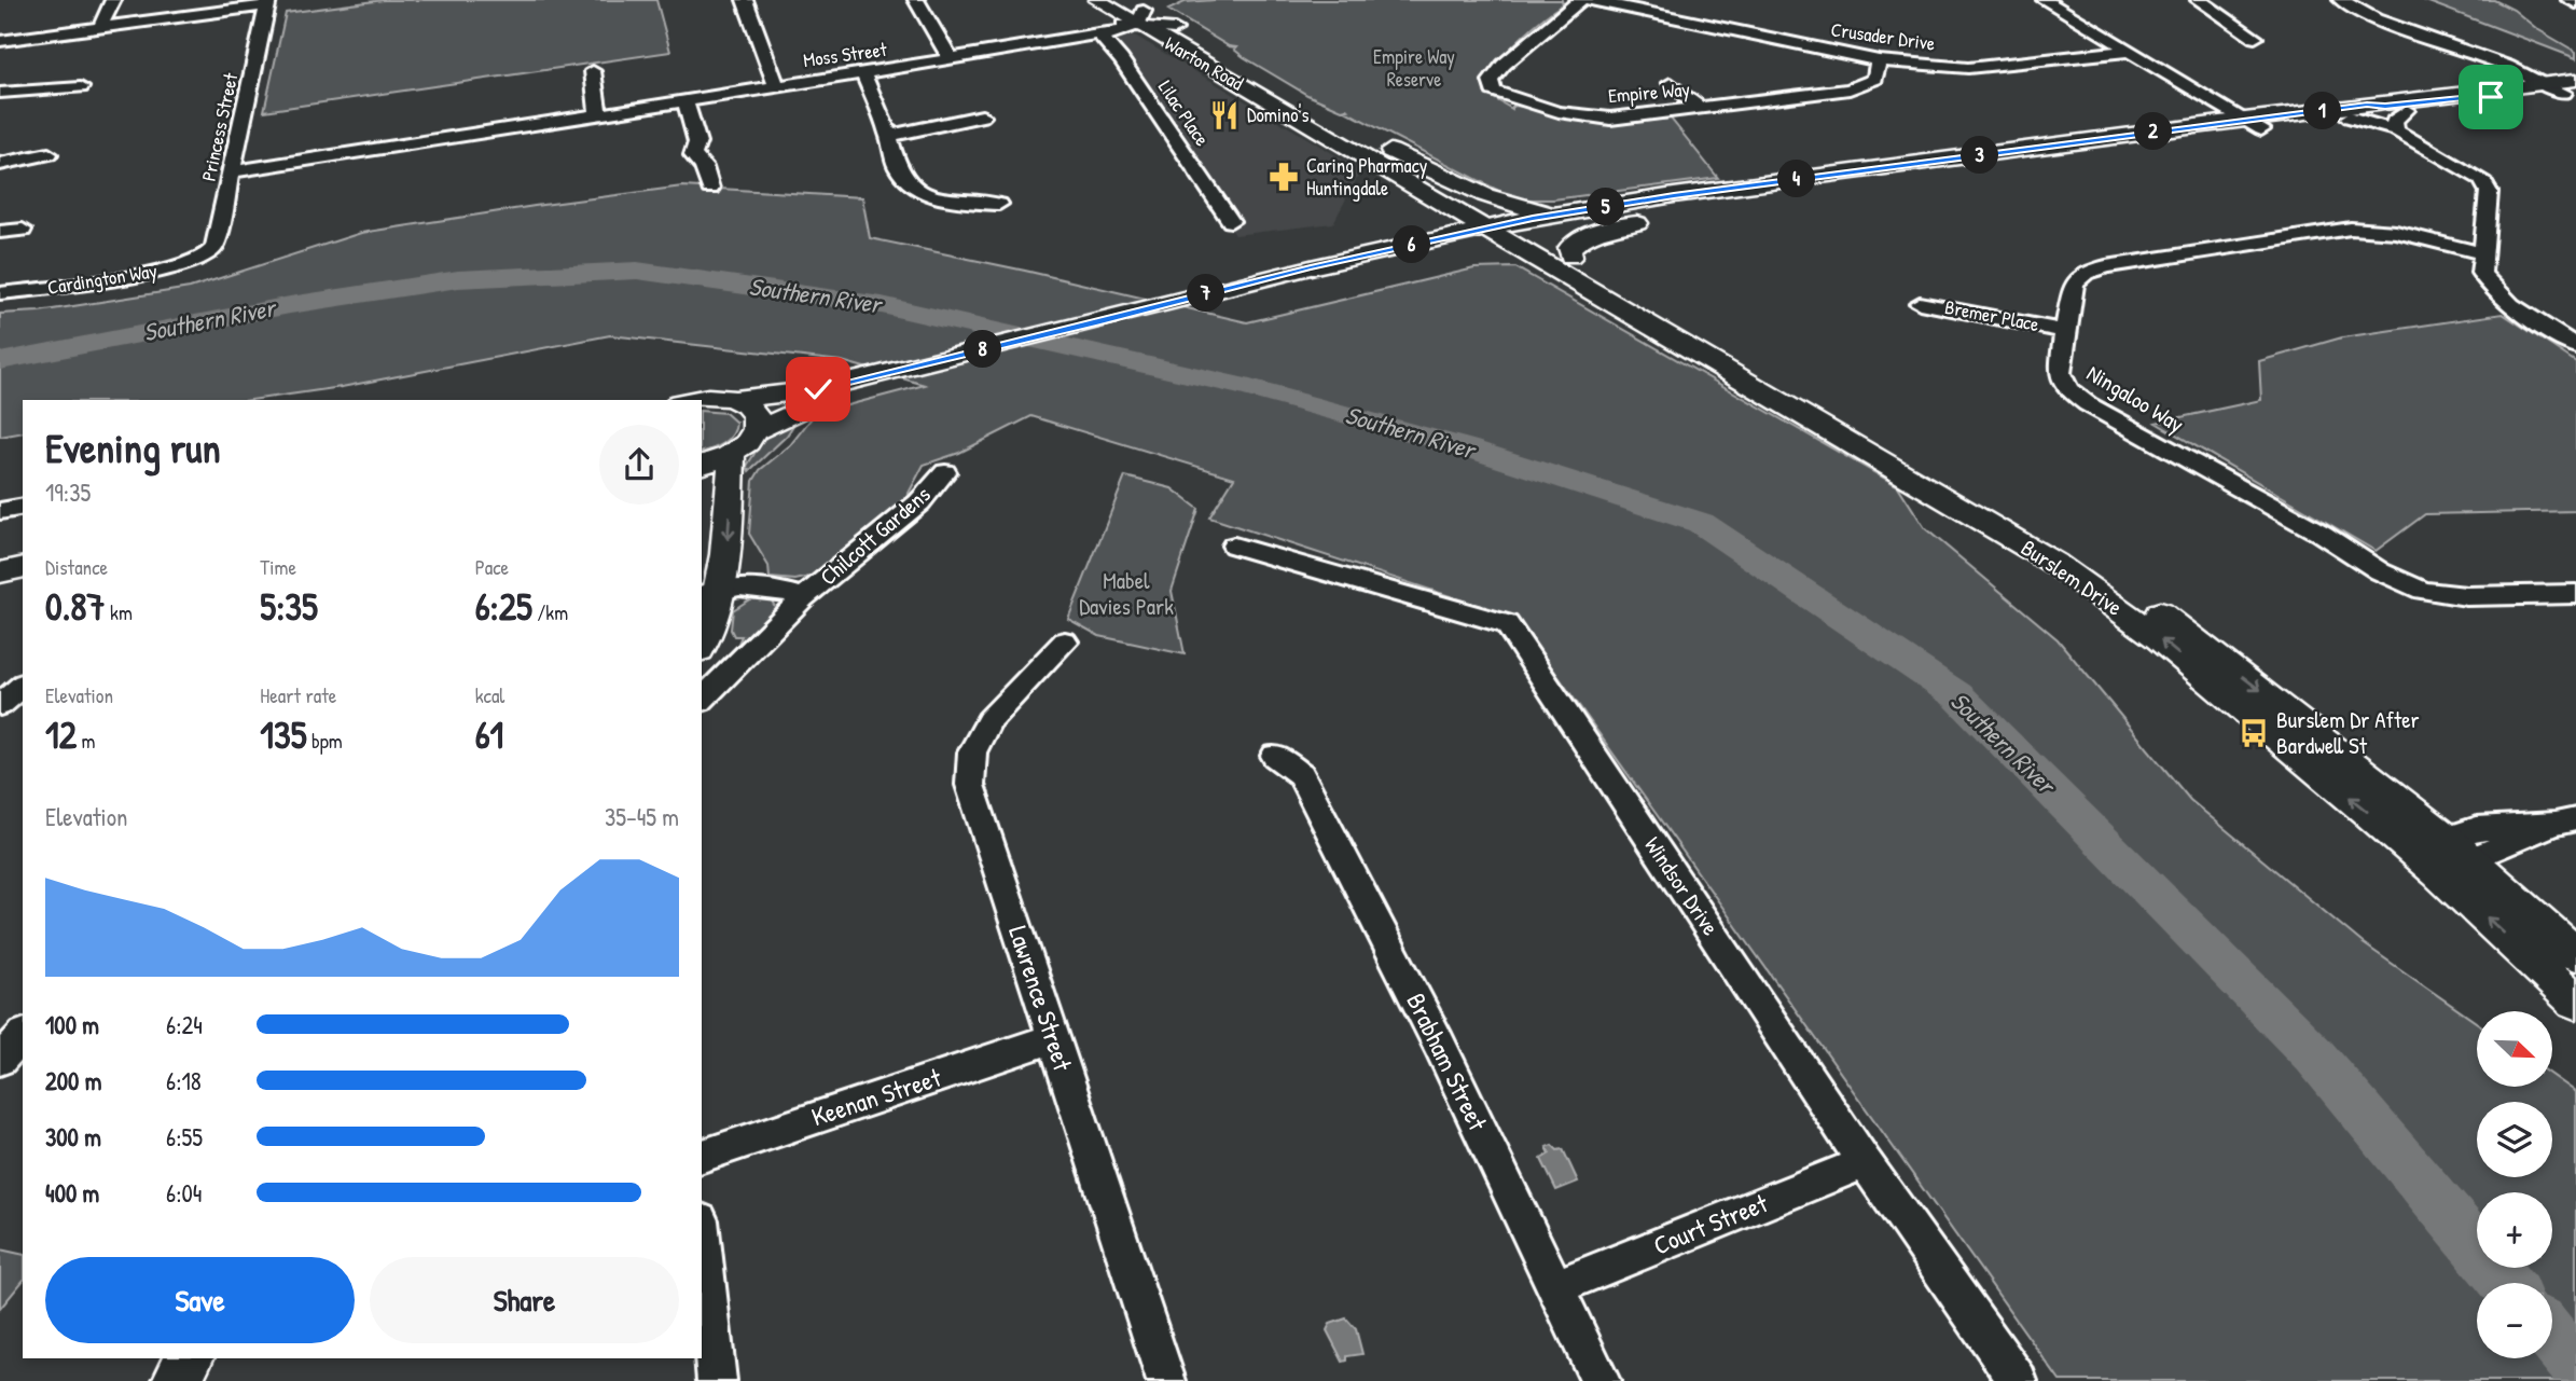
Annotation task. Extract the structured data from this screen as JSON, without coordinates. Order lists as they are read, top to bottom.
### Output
{
  "streets": {
    "main road": ["Warton Road", "Burslem Drive"],
    "street": [
      "Crusader Drive",
      "Moss Street",
      "Empire Way",
      "Lilac Place",
      "Princess Street",
      "Cardington Way",
      "Bremer Place",
      "Ningaloo Way",
      "Chilcott Gardens",
      "Windsor Drive",
      "Lawrence Street",
      "Brabham Street",
      "Keenan Street",
      "Court Street"
    ]
  },
  "crossings": [
    ["Crusader Drive", "Empire Way"],
    ["Moss Street", "Warton Road"],
    ["Moss Street", "Lilac Place"],
    ["Moss Street", "Princess Street"],
    ["Warton Road", "Burslem Drive"],
    ["Princess Street", "Cardington Way"],
    ["Bremer Place", "Ningaloo Way"],
    ["Windsor Drive", "Court Street"],
    ["Lawrence Street", "Keenan Street"],
    ["Brabham Street", "Court Street"]
  ],
  "water": ["Southern River"],
  "parks": ["Empire Way Reserve", "Mabel Davies Park"],
  "places": {
    "restaurant": ["Domino's"],
    "pharmacy": ["Caring Pharmacy Huntingdale"],
    "bus stop": ["Burslem Dr After Bardwell St"]
  },
  "north": "bottom right",
  "page": {
    "pins": [
      "1",
      "2",
      "3",
      "4",
      "5",
      "6",
      "7",
      "8"
    ],
    "heading": ["Evening run", "19:35"],
    "stats": [
      ["Distance", "0.87 km"],
      ["Time", "5:35"],
      ["Pace", "6:25 /km"],
      ["Elevation", "12 m"],
      ["Heart rate", "135 bpm"],
      ["kcal", "61"]
    ],
    "chart": ["Elevation", "35–45 m"],
    "list": [
      {
        "name": "100 m",
        "note": "6:24"
      },
      {
        "name": "200 m",
        "note": "6:18"
      },
      {
        "name": "300 m",
        "note": "6:55"
      },
      {
        "name": "400 m",
        "note": "6:04"
      }
    ],
    "map_buttons": ["+", "−"],
    "buttons": ["Save", "Share"]
  }
}
